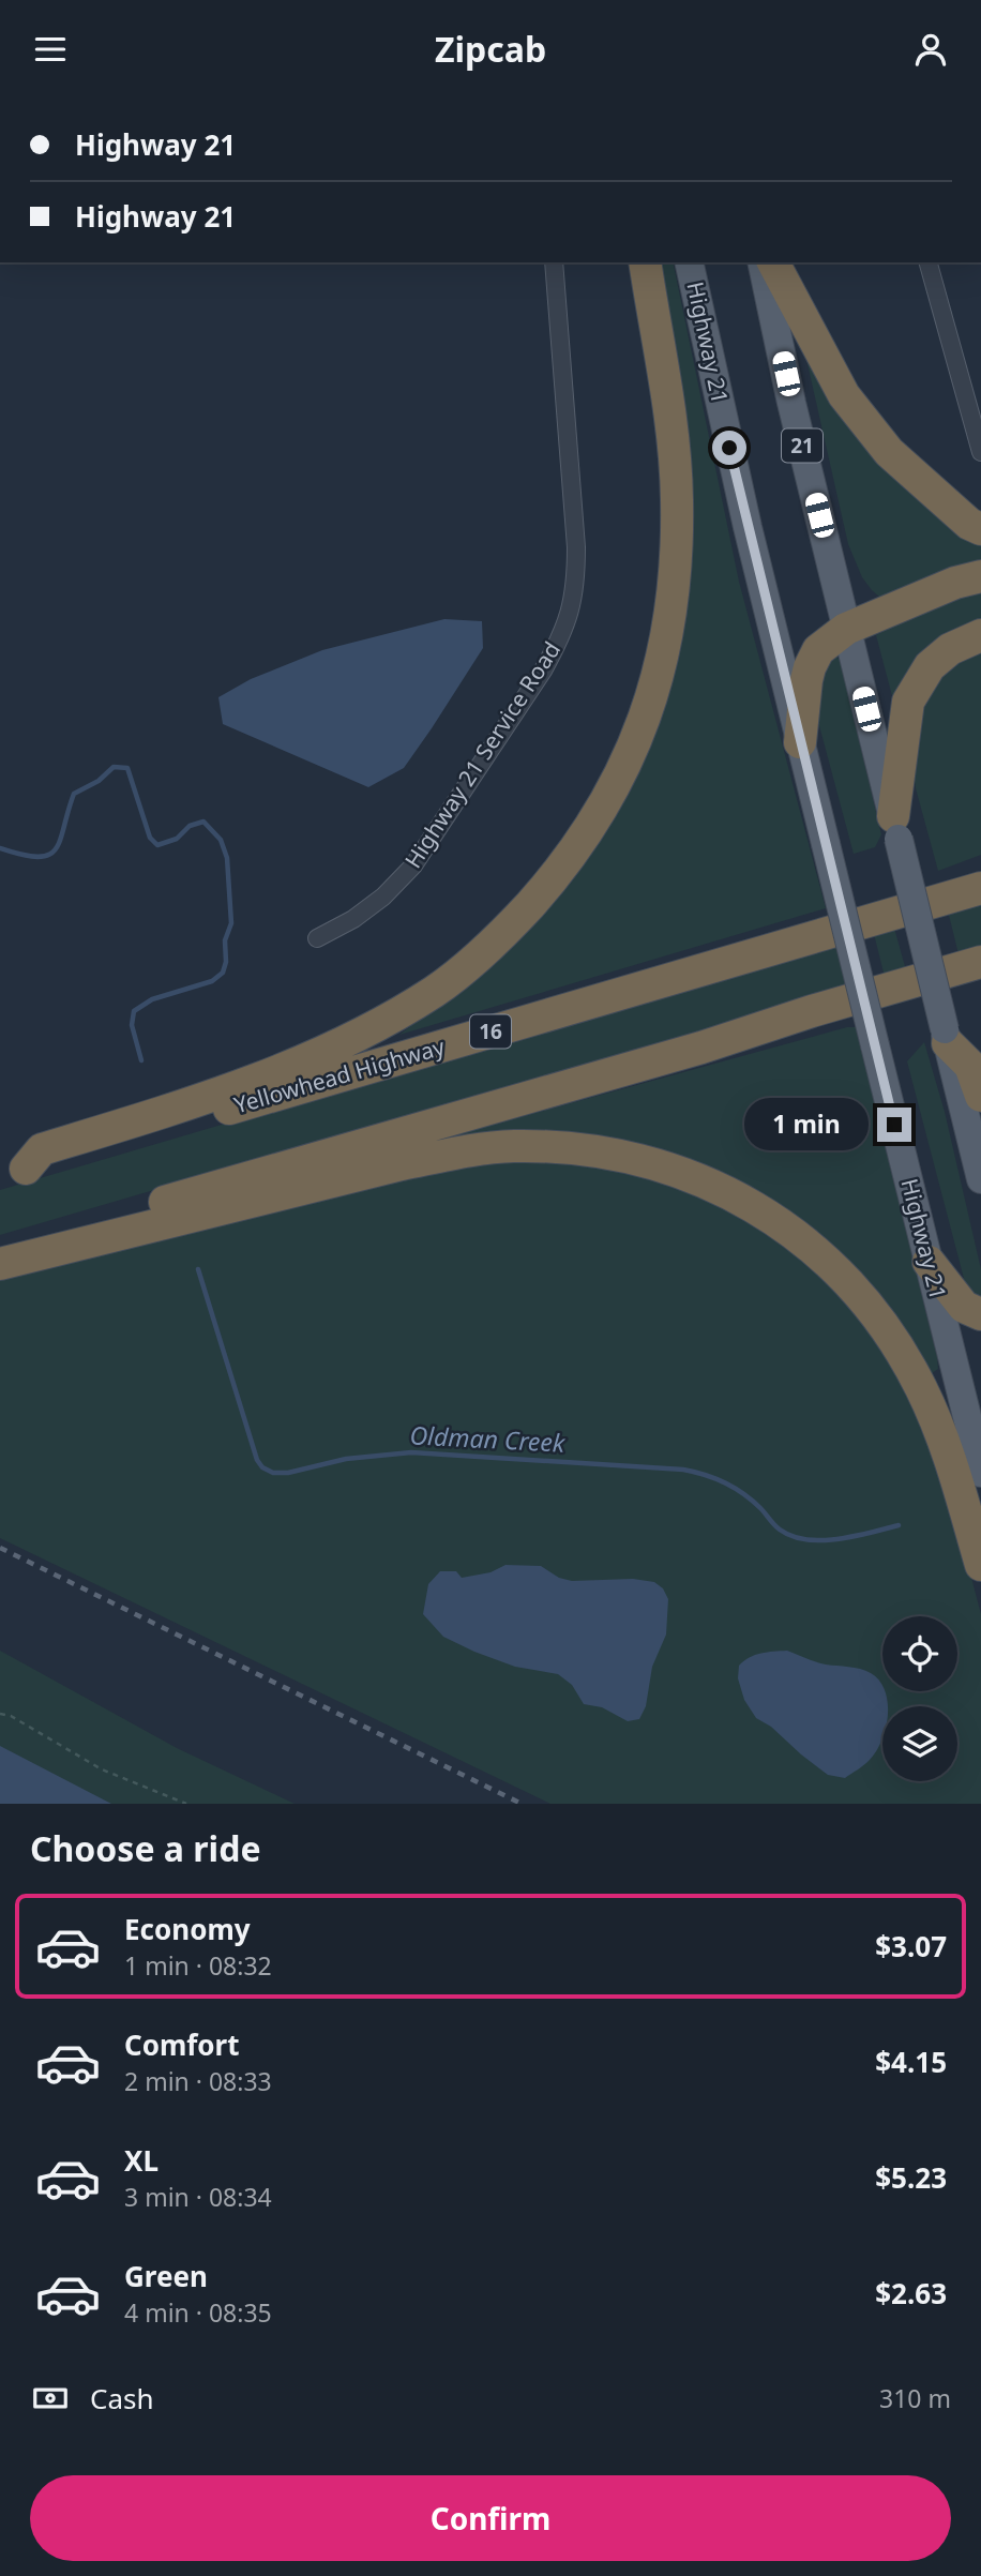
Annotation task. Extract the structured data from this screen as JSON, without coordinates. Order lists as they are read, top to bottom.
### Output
{
  "streets": {
    "highway": ["16", "Yellowhead Highway"],
    "main road": ["Highway 21", "21"],
    "street": ["Highway 21 Service Road"]
  },
  "water": ["Oldman Creek"],
  "page": {
    "header": "Zipcab",
    "banner": ["Highway 21", "Highway 21"],
    "bubble": "1 min",
    "heading": "Choose a ride",
    "list": [
      {
        "name": "Economy",
        "note": "1 min · 08:32",
        "value": "$3.07"
      },
      {
        "name": "Comfort",
        "note": "2 min · 08:33",
        "value": "$4.15"
      },
      {
        "name": "XL",
        "note": "3 min · 08:34",
        "value": "$5.23"
      },
      {
        "name": "Green",
        "note": "4 min · 08:35",
        "value": "$2.63"
      }
    ],
    "pay": ["Cash", "310 m"],
    "buttons": "Confirm"
  }
}
